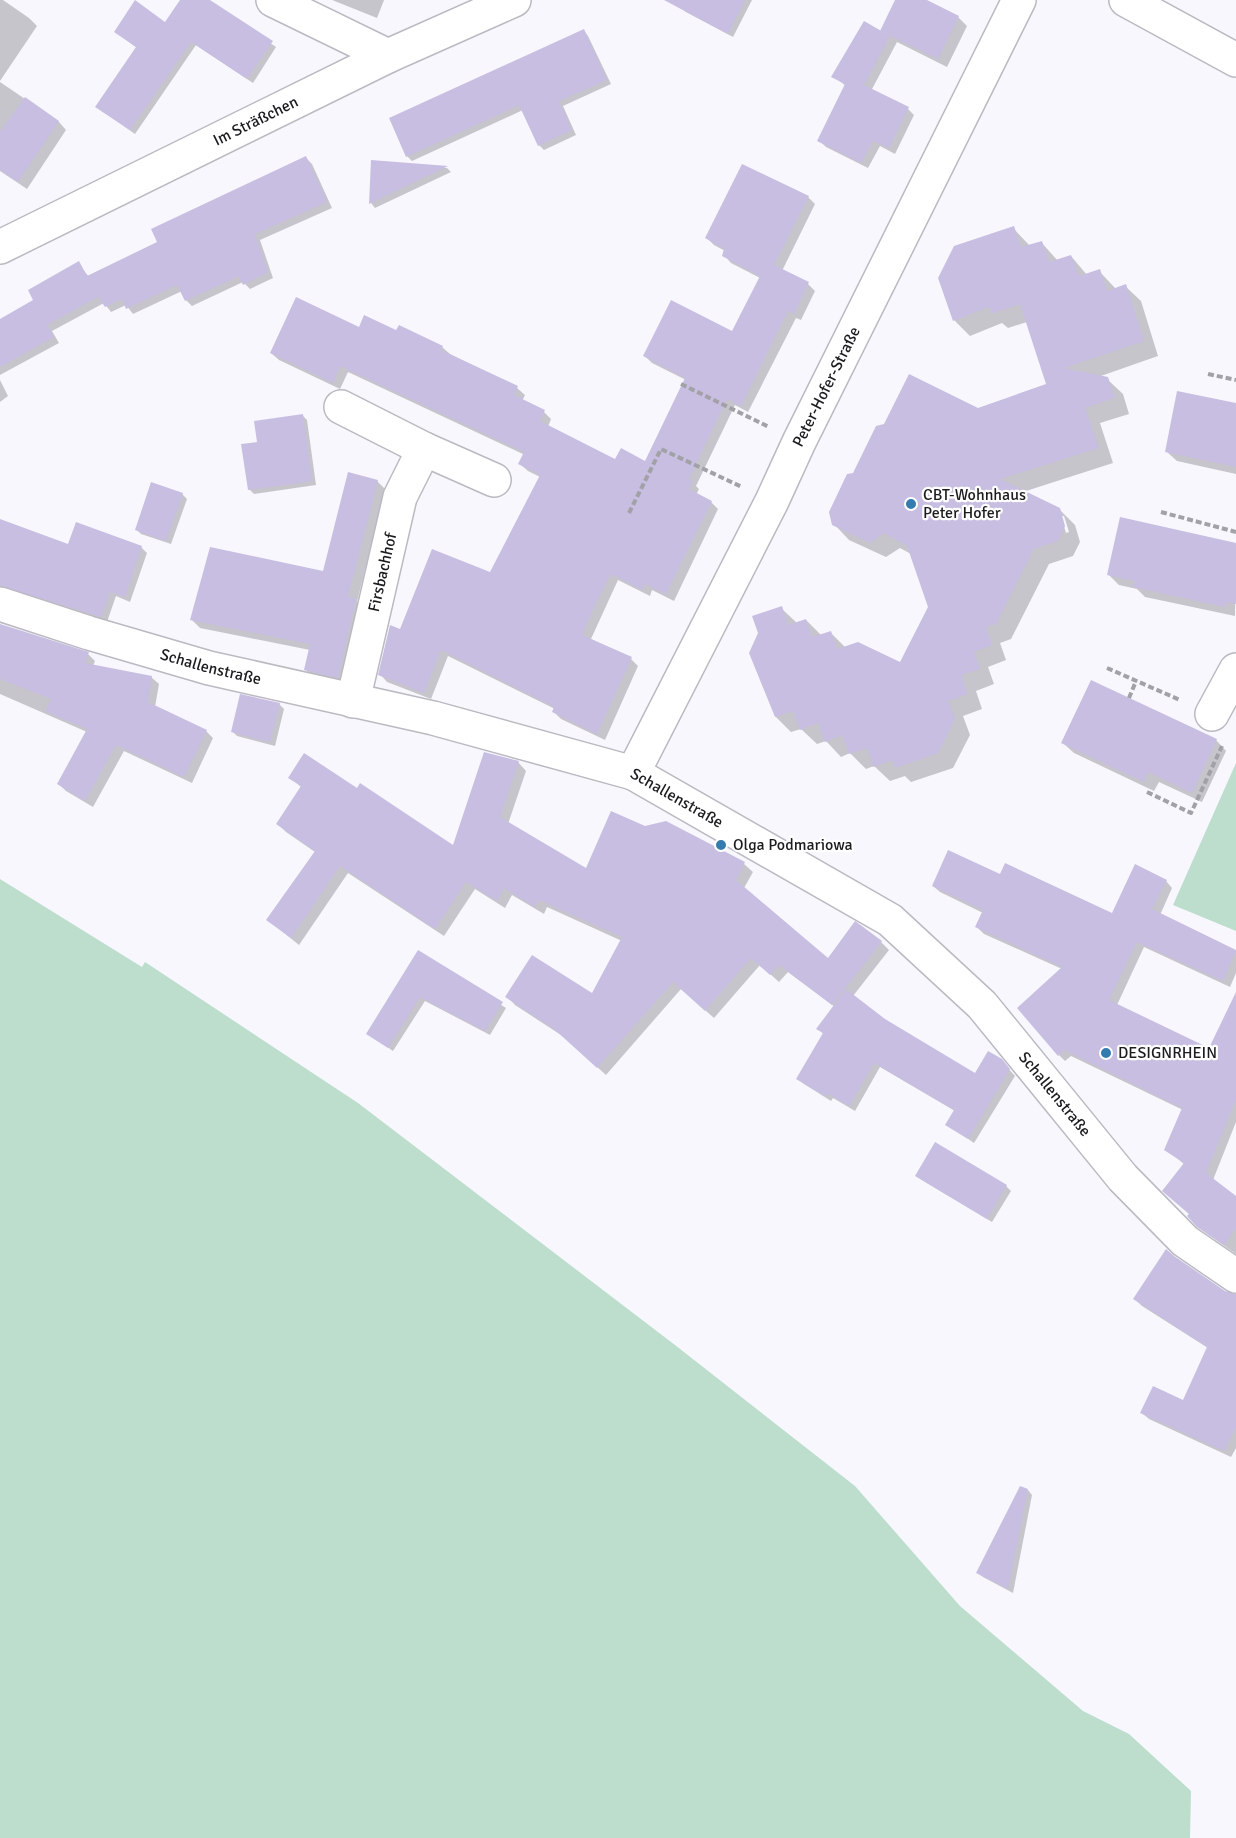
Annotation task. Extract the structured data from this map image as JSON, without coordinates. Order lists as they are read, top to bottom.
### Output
{
  "streets": {
    "street": [
      "Im Sträßchen",
      "Peter-Hofer-Straße",
      "Firsbachhof",
      "Schallenstraße"
    ]
  },
  "crossings": [
    ["Peter-Hofer-Straße", "Schallenstraße"],
    ["Firsbachhof", "Schallenstraße"]
  ],
  "places": ["CBT-Wohnhaus Peter Hofer", "Olga Podmariowa", "DESIGNRHEIN"]
}
